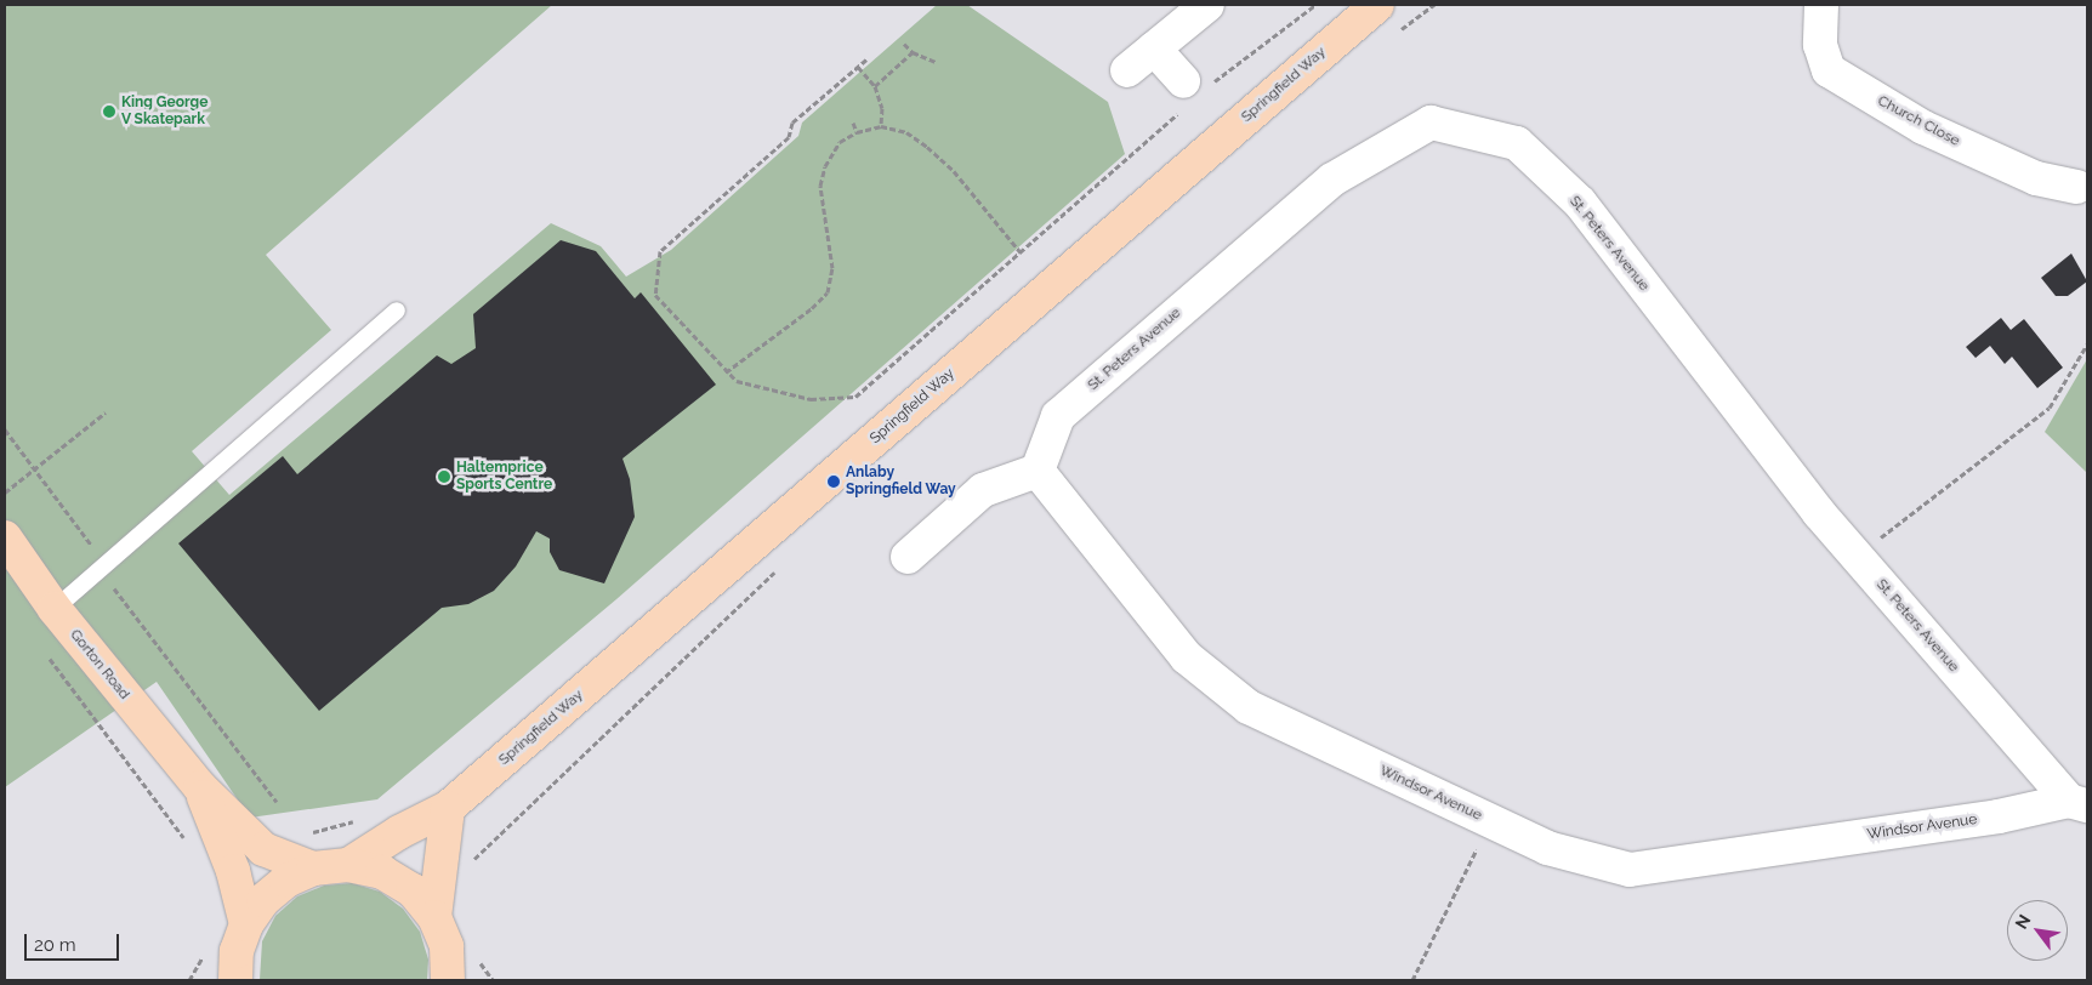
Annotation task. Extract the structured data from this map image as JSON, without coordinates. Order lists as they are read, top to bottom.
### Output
{
  "streets": {
    "main road": ["Springfield Way", "Gorton Road"],
    "street": ["Church Close", "St. Peters Avenue", "Windsor Avenue"]
  },
  "crossings": [
    ["St. Peters Avenue", "Windsor Avenue"]
  ],
  "places": ["King George V Skatepark", "Haltemprice Sports Centre", "Anlaby Springfield Way"],
  "scale_bar": "20 m",
  "north": "top left"
}
